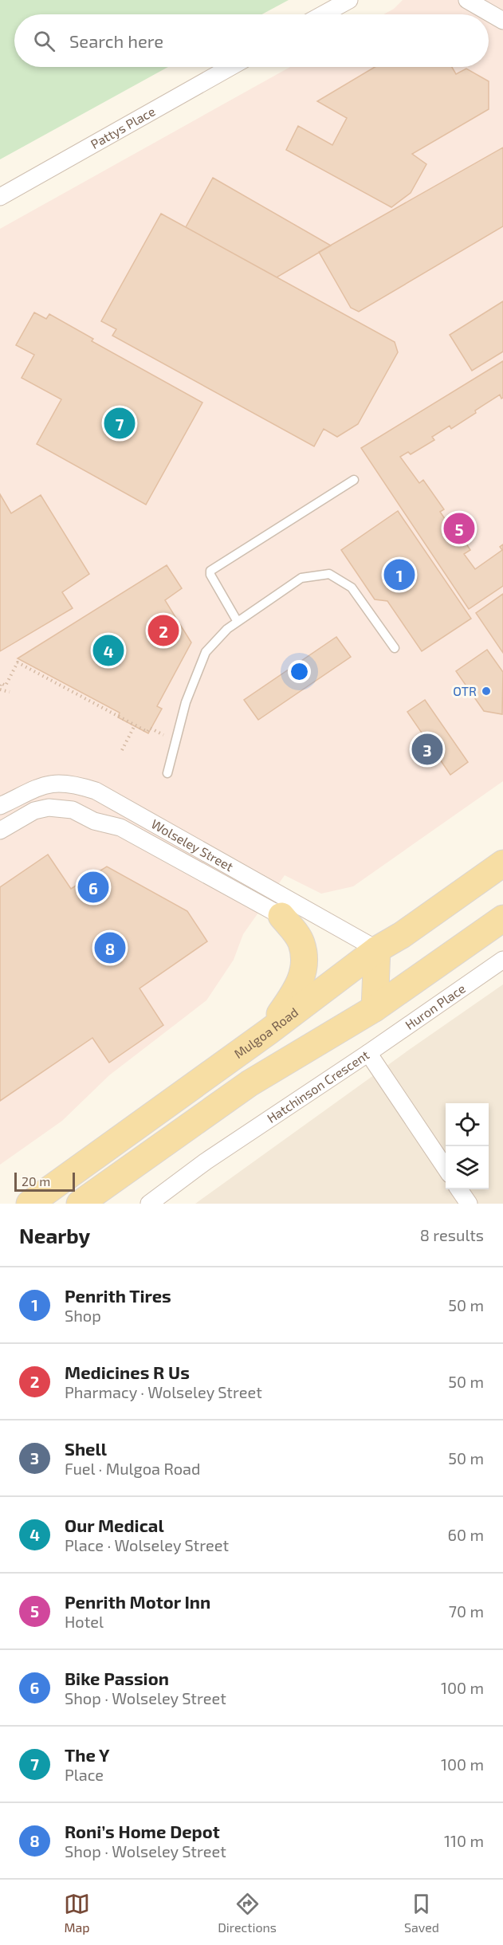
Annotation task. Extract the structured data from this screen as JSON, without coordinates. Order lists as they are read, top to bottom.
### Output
{
  "streets": {
    "main road": ["Mulgoa Road"],
    "street": [
      "Pattys Place",
      "Wolseley Street",
      "Huron Place",
      "Hatchinson Crescent"
    ]
  },
  "crossings": [
    ["Wolseley Street", "Mulgoa Road"],
    ["Huron Place", "Hatchinson Crescent"]
  ],
  "places": ["OTR"],
  "scale_bar": "20 m",
  "page": {
    "search": "Search here",
    "pins": [
      "7",
      "5",
      "1",
      "2",
      "4",
      "3",
      "6",
      "8"
    ],
    "scale": "20 m",
    "heading": ["Nearby", "8 results"],
    "list": [
      {
        "mark": "1",
        "name": "Penrith Tires",
        "note": "Shop",
        "value": "50 m"
      },
      {
        "mark": "2",
        "name": "Medicines R Us",
        "note": "Pharmacy · Wolseley Street",
        "value": "50 m"
      },
      {
        "mark": "3",
        "name": "Shell",
        "note": "Fuel · Mulgoa Road",
        "value": "50 m"
      },
      {
        "mark": "4",
        "name": "Our Medical",
        "note": "Place · Wolseley Street",
        "value": "60 m"
      },
      {
        "mark": "5",
        "name": "Penrith Motor Inn",
        "note": "Hotel",
        "value": "70 m"
      },
      {
        "mark": "6",
        "name": "Bike Passion",
        "note": "Shop · Wolseley Street",
        "value": "100 m"
      },
      {
        "mark": "7",
        "name": "The Y",
        "note": "Place",
        "value": "100 m"
      },
      {
        "mark": "8",
        "name": "Roni’s Home Depot",
        "note": "Shop · Wolseley Street",
        "value": "110 m"
      }
    ],
    "nav": ["Map", "Directions", "Saved"]
  }
}
